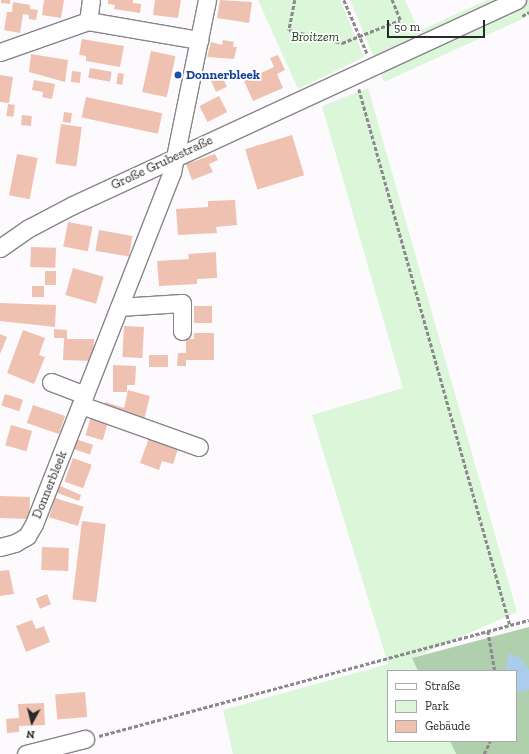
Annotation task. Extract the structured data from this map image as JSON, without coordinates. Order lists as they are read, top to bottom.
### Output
{
  "streets": {
    "street": ["Große Grubestraße", "Donnerbleek"]
  },
  "crossings": [
    ["Große Grubestraße", "Donnerbleek"]
  ],
  "parks": ["Broitzem"],
  "places": ["Donnerbleek"],
  "legend": ["Straße", "Park", "Gebäude"],
  "scale_bar": "50 m",
  "north": "bottom"
}
